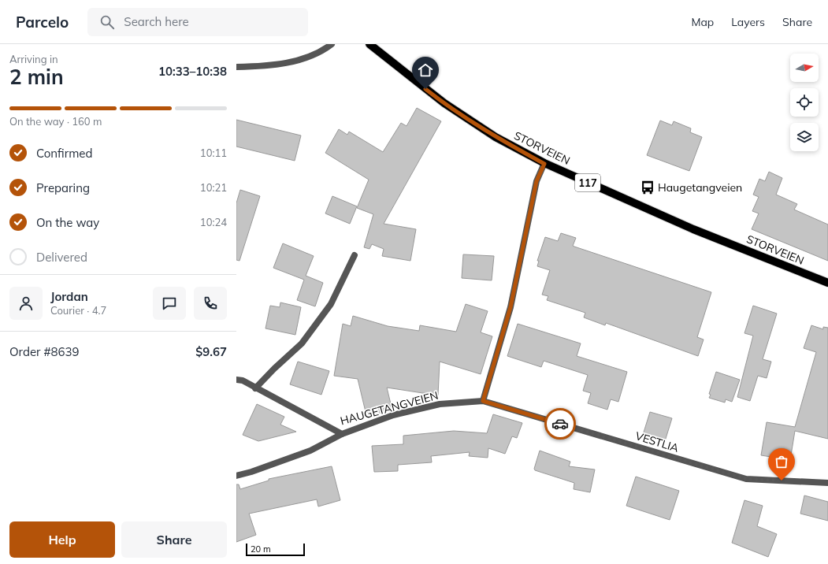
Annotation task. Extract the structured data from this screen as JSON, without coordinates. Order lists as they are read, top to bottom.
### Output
{
  "streets": {
    "main road": ["STORVEIEN", "117"],
    "street": ["HAUGETANGVEIEN", "VESTLIA"]
  },
  "crossings": [
    ["HAUGETANGVEIEN", "VESTLIA"]
  ],
  "places": {
    "bus stop": ["Haugetangveien"]
  },
  "scale_bar": "20 m",
  "north": "right",
  "page": {
    "header": "Parcelo",
    "search": "Search here",
    "nav": ["Map", "Layers", "Share"],
    "heading": ["2 min", "Arriving in", "10:33–10:38"],
    "panel": [
      "Jordan",
      "Courier · 4.7",
      "Order #8639",
      "$9.67"
    ],
    "bar": "On the way · 160 m",
    "list": [
      ["Confirmed", "10:11"],
      ["Preparing", "10:21"],
      ["On the way", "10:24"],
      "Delivered"
    ],
    "buttons": ["Help", "Share"],
    "scale": "20 m"
  }
}
